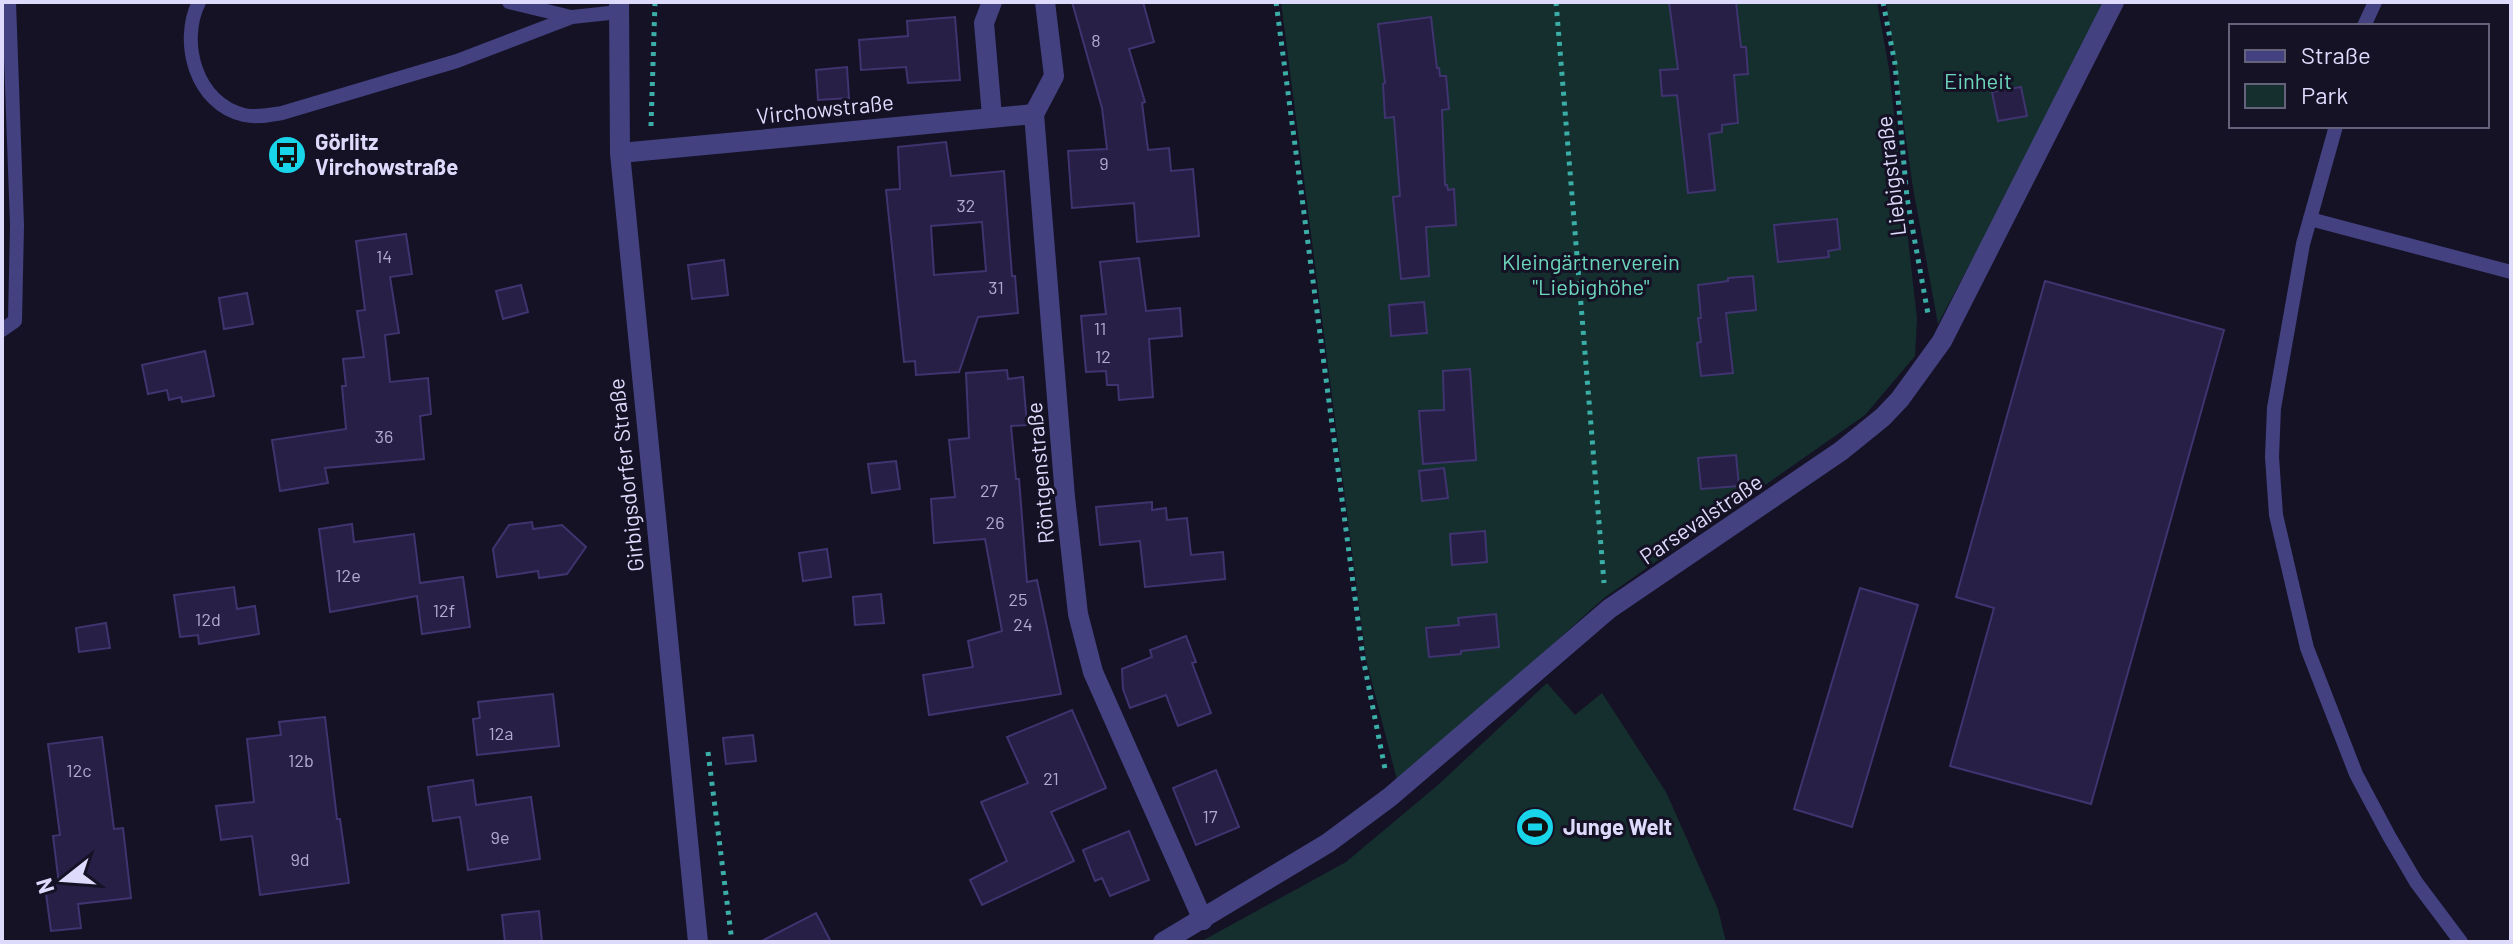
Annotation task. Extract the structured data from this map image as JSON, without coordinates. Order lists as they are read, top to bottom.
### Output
{
  "streets": {
    "street": [
      "Virchowstraße",
      "Röntgenstraße",
      "Girbigsdorfer Straße",
      "Parsevalstraße"
    ],
    "path": ["Liebigstraße"]
  },
  "crossings": [
    ["Virchowstraße", "Röntgenstraße"],
    ["Virchowstraße", "Girbigsdorfer Straße"],
    ["Liebigstraße", "Parsevalstraße"],
    ["Röntgenstraße", "Parsevalstraße"]
  ],
  "parks": ["Einheit", "Kleingärtnerverein \"Liebighöhe\""],
  "places": {
    "bus stop": ["Görlitz Virchowstraße"],
    "sports": ["Junge Welt"]
  },
  "house_numbers": [
    "8",
    "9",
    "32",
    "14",
    "31",
    "11",
    "12",
    "36",
    "27",
    "26",
    "12e",
    "25",
    "12f",
    "12d",
    "24",
    "12a",
    "12b",
    "12c",
    "21",
    "17",
    "9e",
    "9d"
  ],
  "legend": ["Straße", "Park"],
  "north": "left"
}
